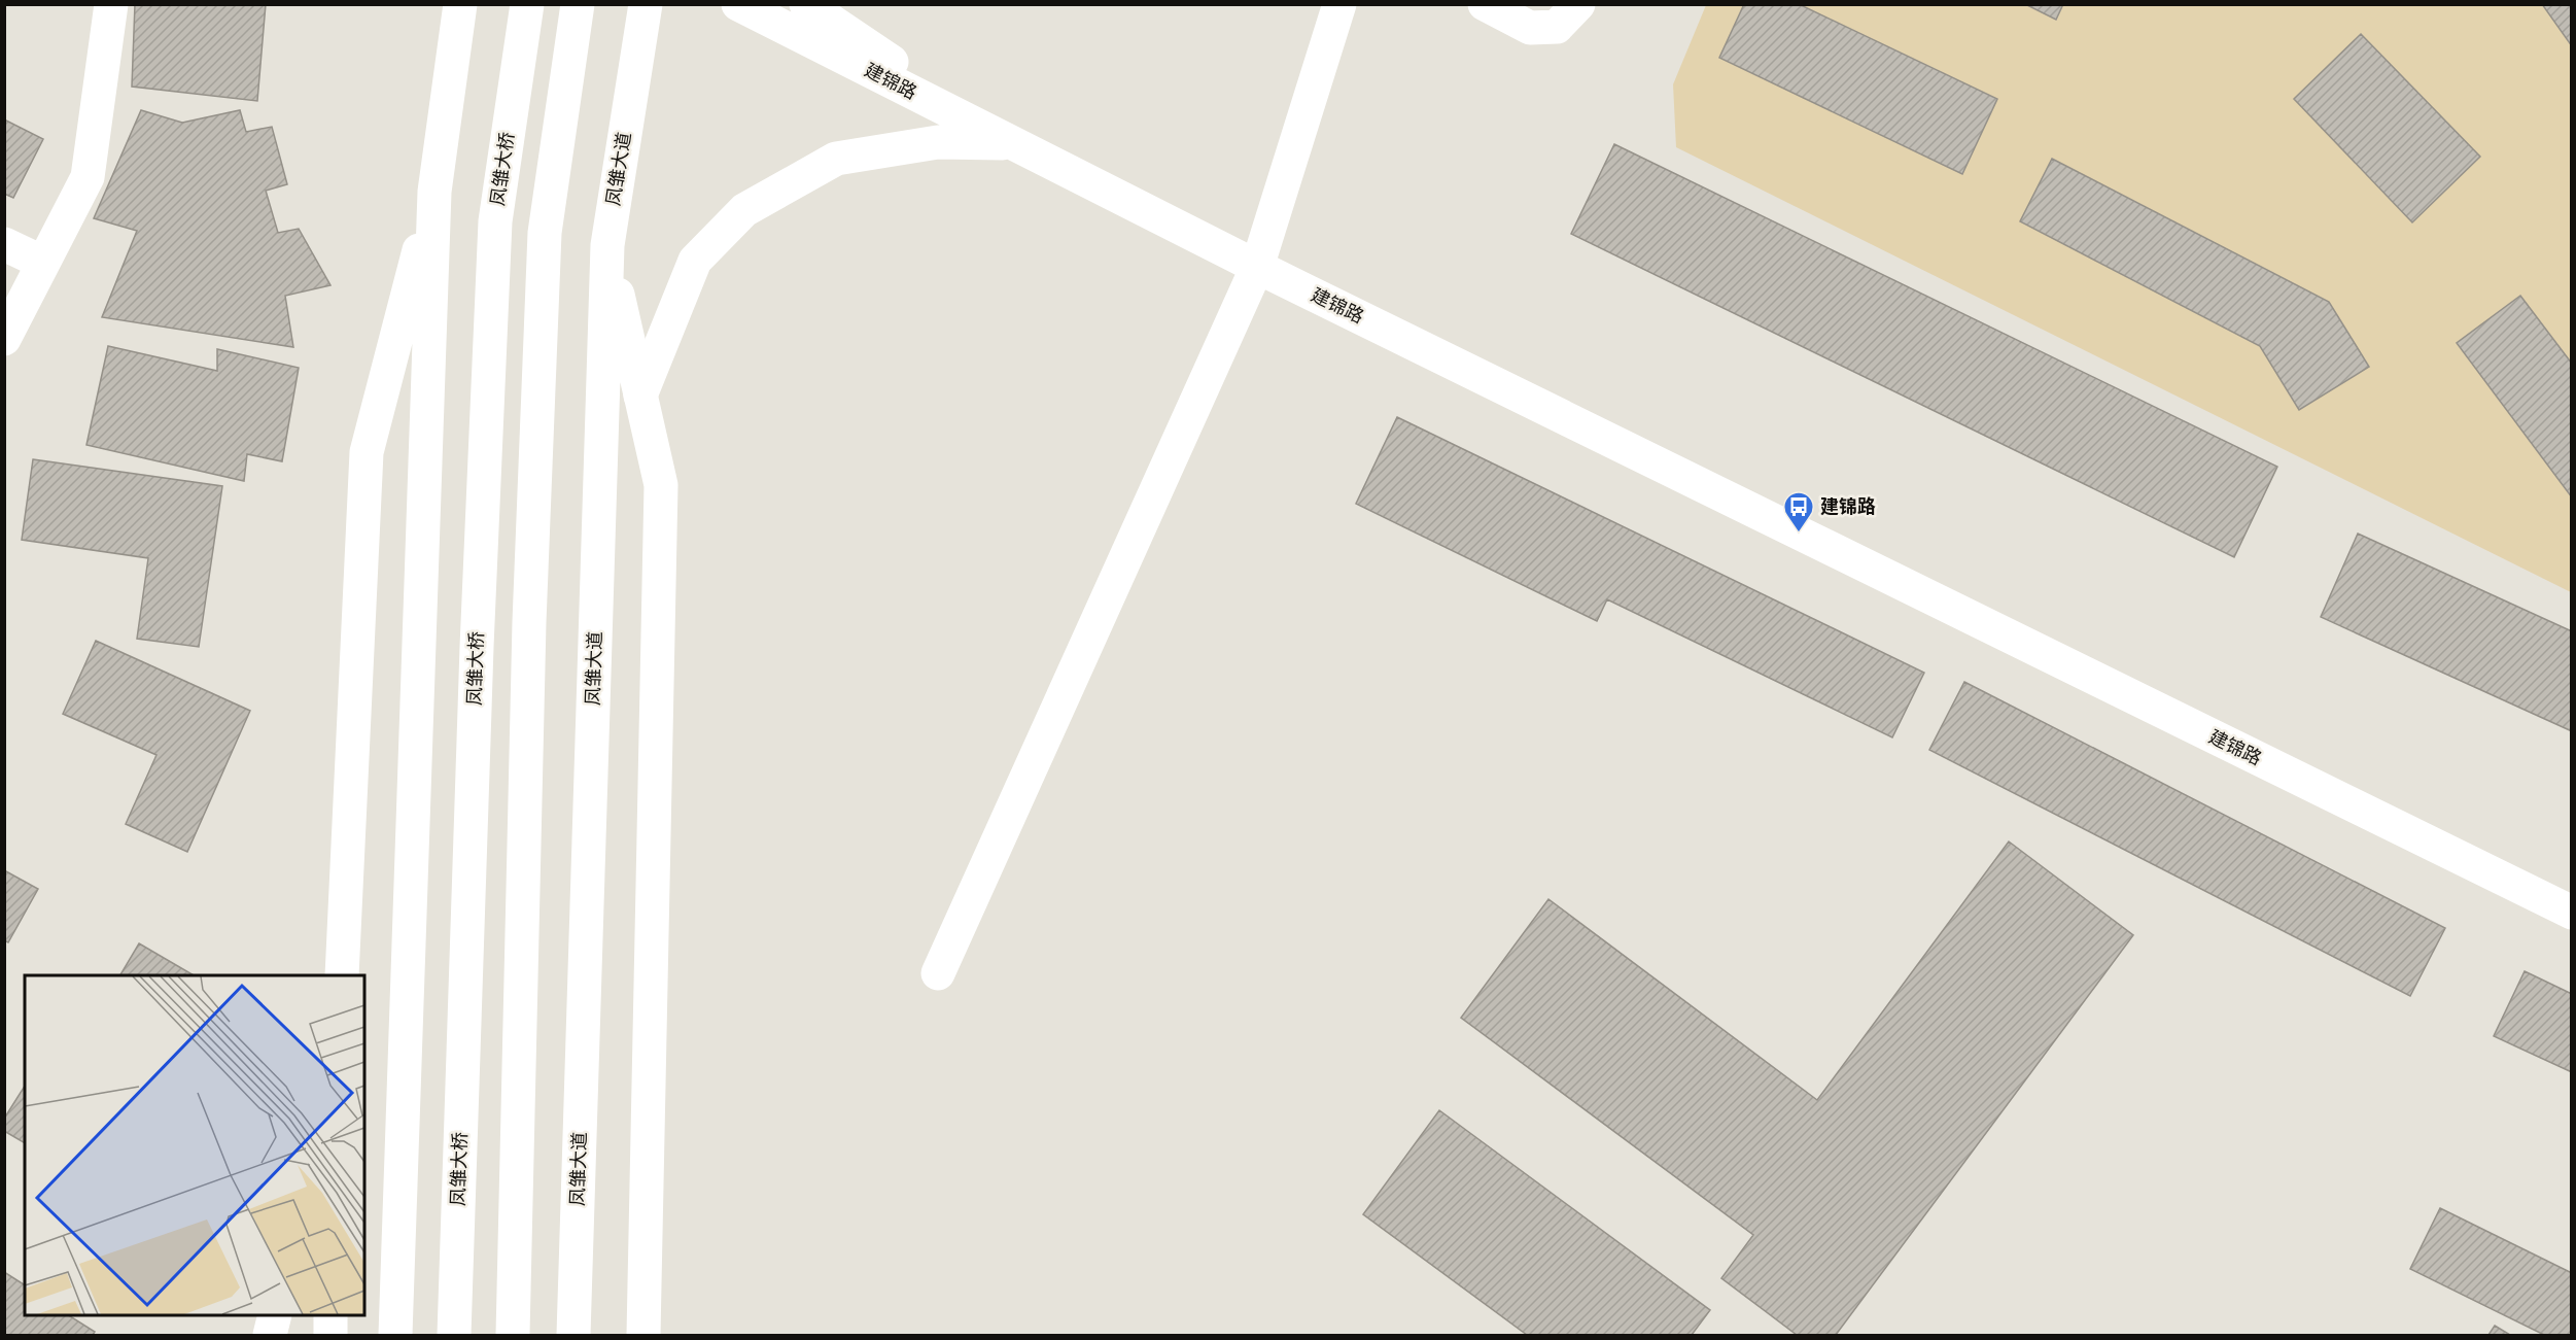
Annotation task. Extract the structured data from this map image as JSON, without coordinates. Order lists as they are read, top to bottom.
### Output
{
  "streets": {
    "main road": ["建锦路", "凤雏大桥", "凤雏大道"]
  },
  "places": {
    "bus stop": ["建锦路"]
  }
}
